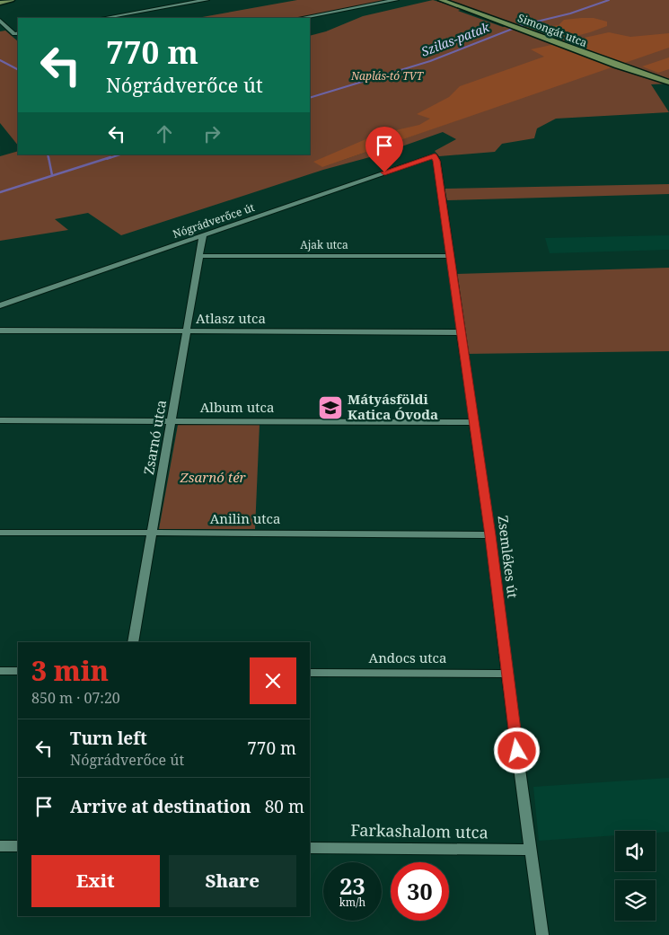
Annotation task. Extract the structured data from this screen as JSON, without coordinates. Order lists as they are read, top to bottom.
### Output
{
  "streets": {
    "main road": ["Simongát utca"],
    "street": [
      "Nógrádverőce út",
      "Ajak utca",
      "Atlasz utca",
      "Album utca",
      "Zsarnó utca",
      "Anilin utca",
      "Zsemlékes út",
      "Andocs utca",
      "Farkashalom utca"
    ]
  },
  "crossings": [
    ["Nógrádverőce út", "Zsarnó utca"],
    ["Nógrádverőce út", "Zsemlékes út"],
    ["Ajak utca", "Zsarnó utca"],
    ["Ajak utca", "Zsemlékes út"],
    ["Atlasz utca", "Zsarnó utca"],
    ["Atlasz utca", "Zsemlékes út"],
    ["Album utca", "Zsarnó utca"],
    ["Album utca", "Zsemlékes út"],
    ["Zsarnó utca", "Anilin utca"],
    ["Anilin utca", "Zsemlékes út"],
    ["Zsemlékes út", "Andocs utca"],
    ["Zsemlékes út", "Farkashalom utca"]
  ],
  "water": ["Szilas-patak"],
  "parks": ["Naplás-tó TVT", "Zsarnó tér"],
  "places": {
    "school or university": ["Mátyásföldi Katica Óvoda"]
  },
  "page": {
    "turn": ["770 m", "Nógrádverőce út"],
    "heading": ["3 min", "850 m · 07:20"],
    "list": [
      {
        "name": "Turn left",
        "note": "Nógrádverőce út",
        "value": "770 m"
      },
      {
        "name": "Arrive at destination",
        "value": "80 m"
      }
    ],
    "buttons": ["Exit", "Share"],
    "speed": "23 km/h",
    "limit": "30"
  }
}
